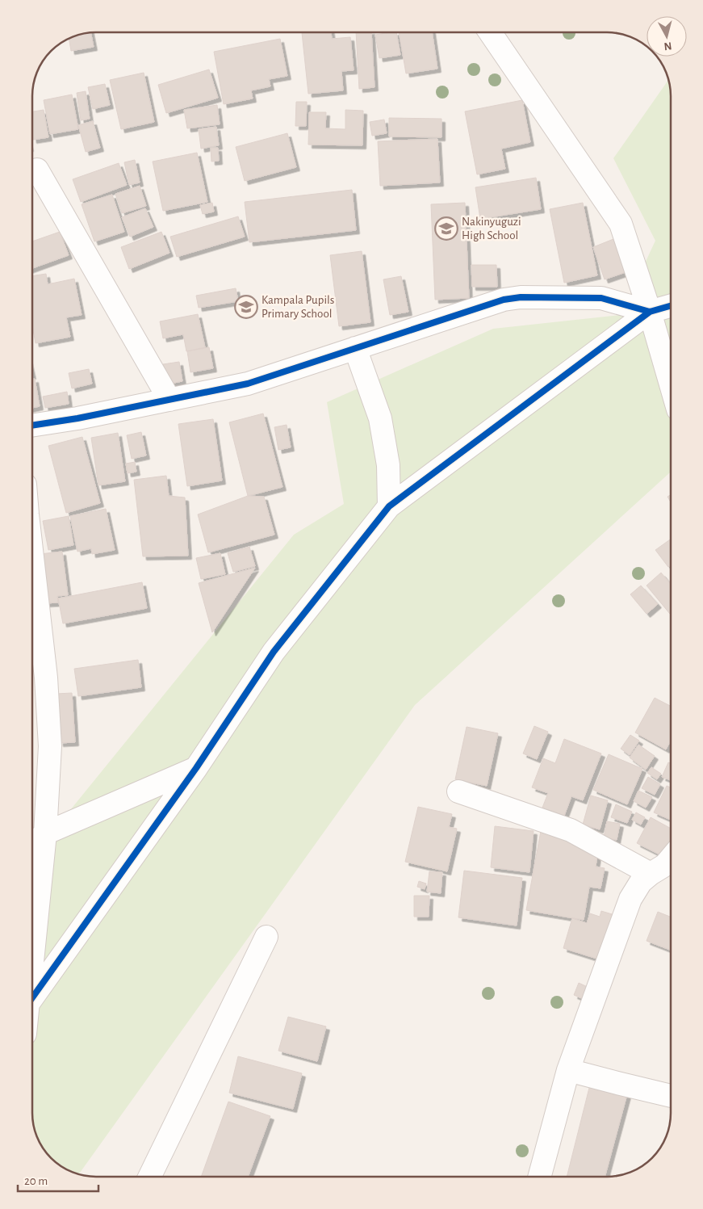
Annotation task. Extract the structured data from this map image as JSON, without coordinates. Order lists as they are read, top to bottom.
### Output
{
  "places": {
    "school or university": ["Nakinyuguzi High School", "Kampala Pupils Primary School"]
  },
  "scale_bar": "20 m",
  "north": "bottom"
}
